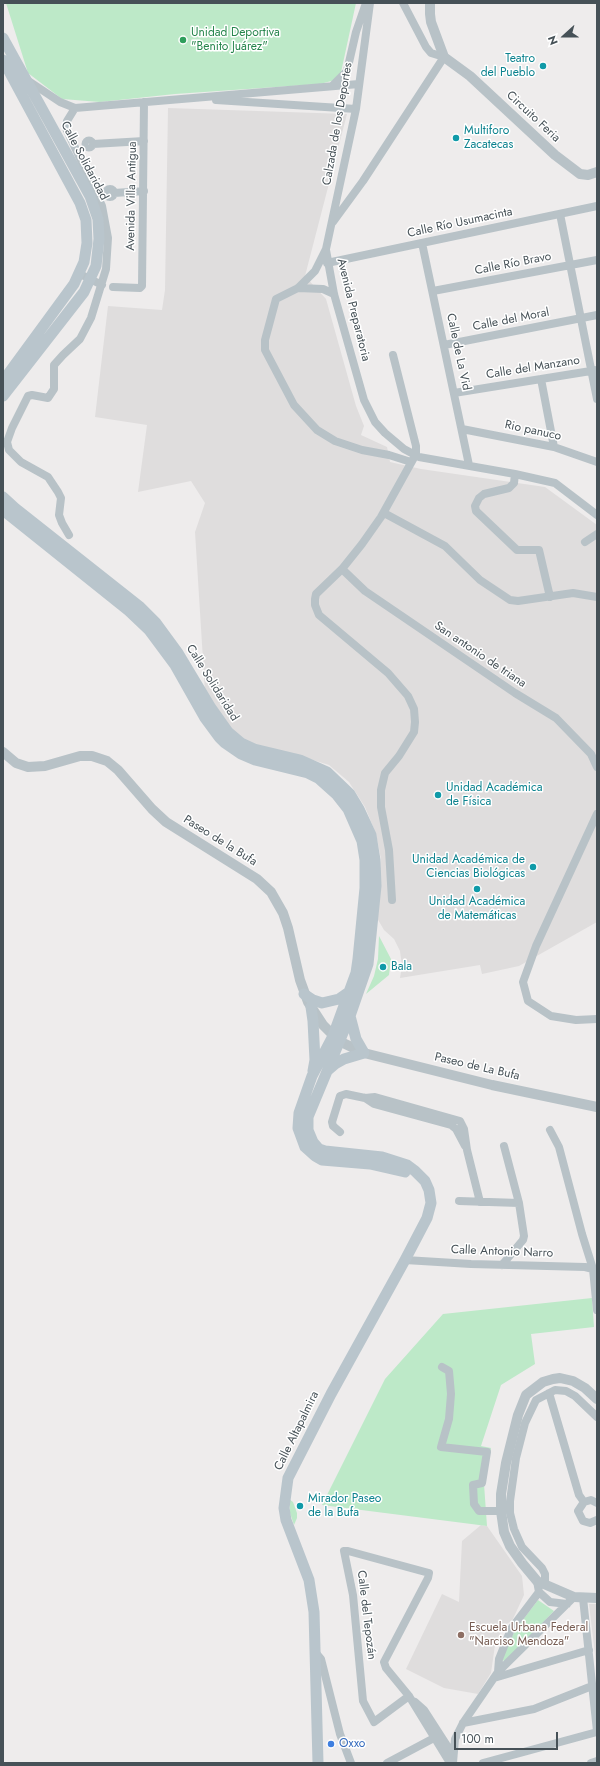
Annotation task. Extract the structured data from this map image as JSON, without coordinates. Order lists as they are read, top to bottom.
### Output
{
  "streets": {
    "main road": ["Calle Solidaridad", "Calle Altapalmira"],
    "street": [
      "Circuito Feria",
      "Calzada de los Deportes",
      "Avenida Villa Antigua",
      "Calle Río Usumacinta",
      "Calle Río Bravo",
      "Avenida Preparatoria",
      "Calle del Moral",
      "Calle de La Vid",
      "Calle del Manzano",
      "Rio panuco",
      "San antonio de triana",
      "Paseo de la Bufa",
      "Paseo de La Bufa",
      "Calle Antonio Narro",
      "Calle del Tepozán"
    ]
  },
  "crossings": [
    ["Calzada de los Deportes", "Avenida Preparatoria"],
    ["Calle Solidaridad", "Paseo de la Bufa"],
    ["Calle Río Usumacinta", "Avenida Preparatoria"],
    ["Calle Río Usumacinta", "Calle de La Vid"],
    ["Calle Río Bravo", "Calle de La Vid"],
    ["Avenida Preparatoria", "Calle de La Vid"],
    ["Calle del Moral", "Calle de La Vid"],
    ["Calle de La Vid", "Calle del Manzano"],
    ["Calle de La Vid", "Rio panuco"],
    ["Paseo de la Bufa", "Paseo de La Bufa"],
    ["Calle Antonio Narro", "Calle Altapalmira"]
  ],
  "places": [
    "Unidad Deportiva \"Benito Juárez\"",
    "Teatro del Pueblo",
    "Multiforo Zacatecas",
    "Unidad Académica de Física",
    "Unidad Académica de Ciencias Biológicas",
    "Unidad Académica de Matemáticas",
    "Bala",
    "Mirador Paseo de la Bufa",
    "Escuela Urbana Federal \"Narciso Mendoza\"",
    "Oxxo"
  ],
  "scale_bar": "100 m",
  "north": "left"
}
